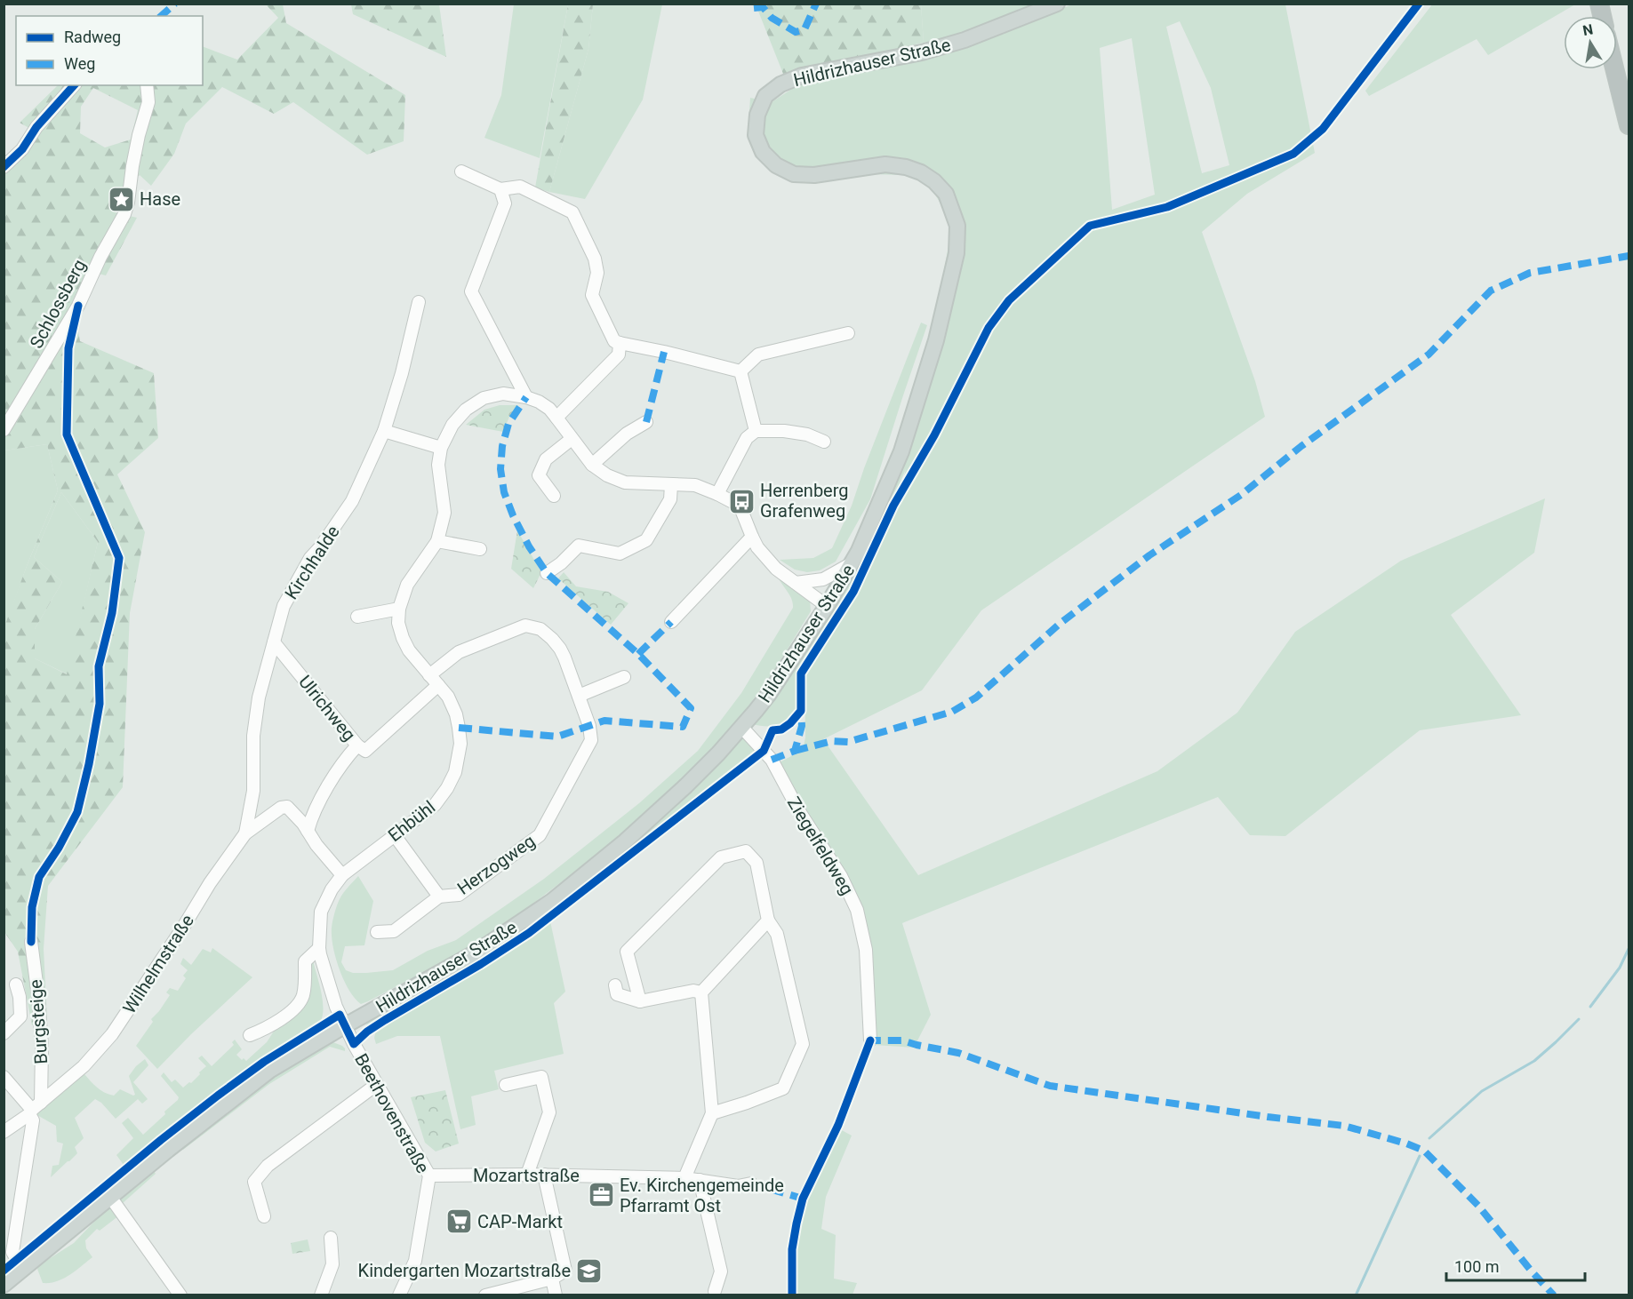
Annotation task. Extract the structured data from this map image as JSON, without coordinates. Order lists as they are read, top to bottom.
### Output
{
  "streets": {
    "main road": ["Hildrizhauser Straße"],
    "street": [
      "Schlossberg",
      "Kirchhalde",
      "Ulrichweg",
      "Ehbühl",
      "Ziegelfeldweg",
      "Herzogweg",
      "Wilhelmstraße",
      "Burgsteige",
      "Beethovenstraße",
      "Mozartstraße"
    ]
  },
  "crossings": [
    ["Hildrizhauser Straße", "Ehbühl"],
    ["Hildrizhauser Straße", "Ziegelfeldweg"],
    ["Hildrizhauser Straße", "Burgsteige"],
    ["Hildrizhauser Straße", "Beethovenstraße"],
    ["Kirchhalde", "Ulrichweg"],
    ["Kirchhalde", "Wilhelmstraße"],
    ["Ulrichweg", "Herzogweg"],
    ["Ulrichweg", "Wilhelmstraße"],
    ["Ehbühl", "Herzogweg"],
    ["Ehbühl", "Beethovenstraße"],
    ["Wilhelmstraße", "Burgsteige"],
    ["Beethovenstraße", "Mozartstraße"]
  ],
  "places": {
    "place": ["Hase"],
    "bus stop": ["Herrenberg Grafenweg"],
    "office": ["Ev. Kirchengemeinde Pfarramt Ost"],
    "supermarket": ["CAP-Markt"],
    "school or university": ["Kindergarten Mozartstraße"]
  },
  "legend": ["Radweg", "Weg"],
  "scale_bar": "100 m",
  "north": "top"
}
